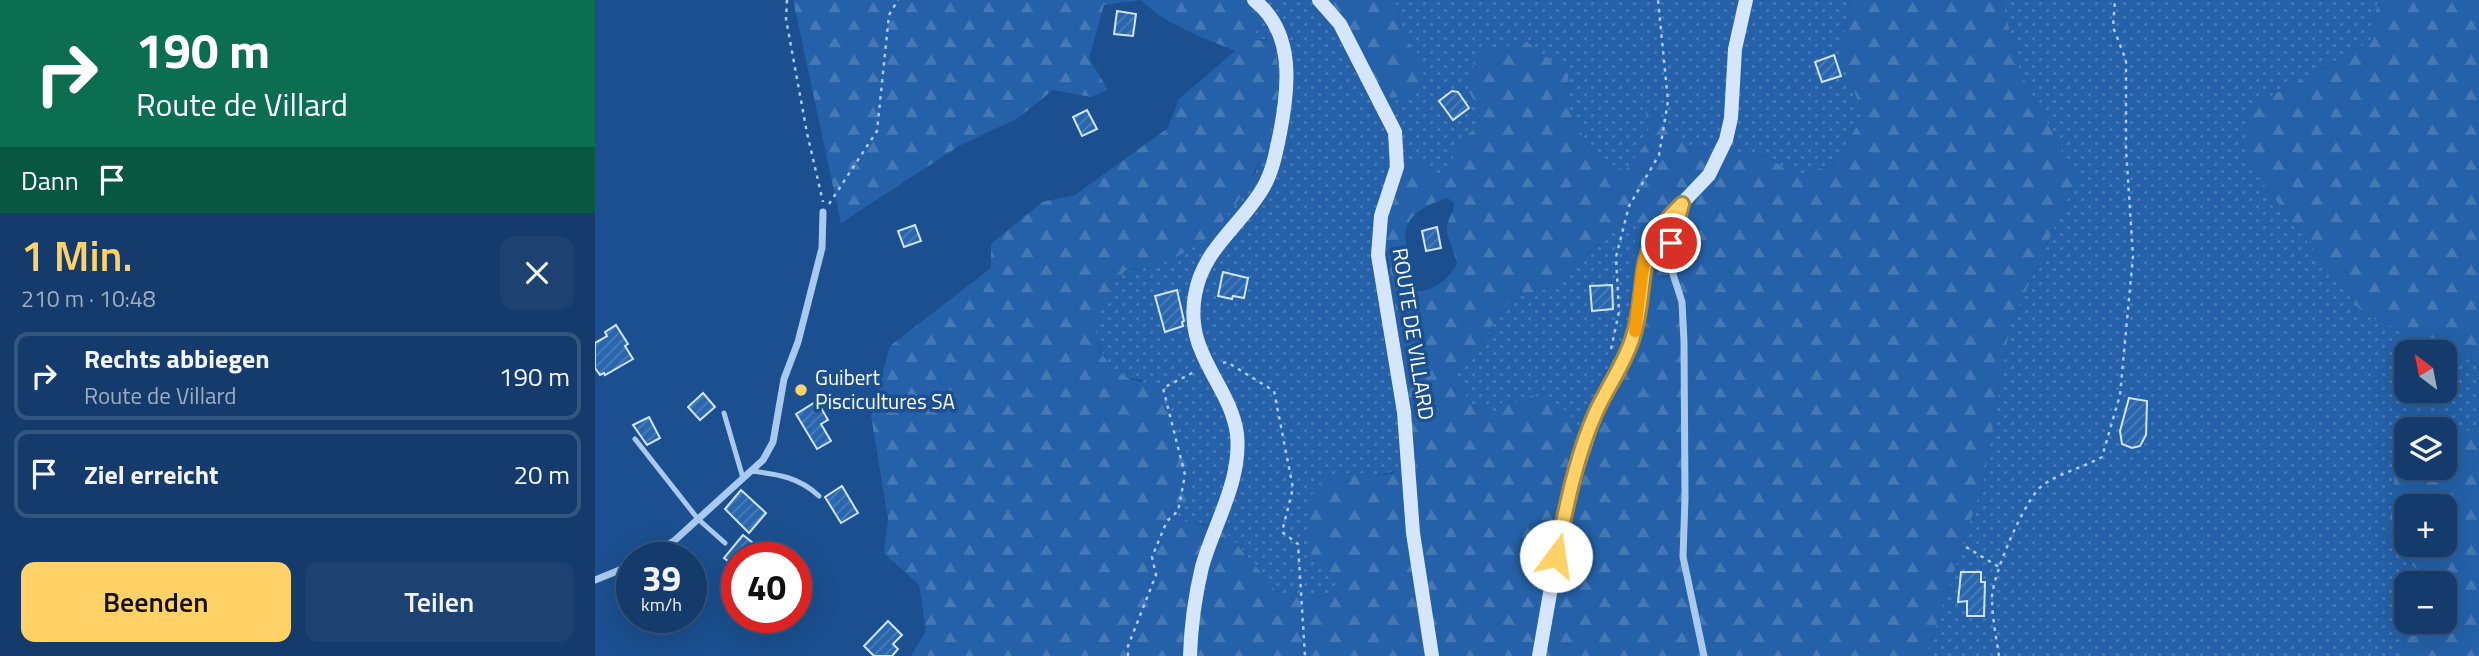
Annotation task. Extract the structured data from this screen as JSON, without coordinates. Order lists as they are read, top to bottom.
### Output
{
  "streets": {
    "street": ["ROUTE DE VILLARD"]
  },
  "places": ["Guibert Piscicultures SA"],
  "north": "top left",
  "page": {
    "turn": ["190 m", "Route de Villard"],
    "then": "Dann",
    "heading": ["1 Min.", "210 m · 10:48"],
    "list": [
      {
        "name": "Rechts abbiegen",
        "note": "Route de Villard",
        "value": "190 m"
      },
      {
        "name": "Ziel erreicht",
        "value": "20 m"
      }
    ],
    "map_buttons": ["+", "−"],
    "speed": "39 km/h",
    "limit": "40",
    "buttons": ["Beenden", "Teilen"]
  }
}
